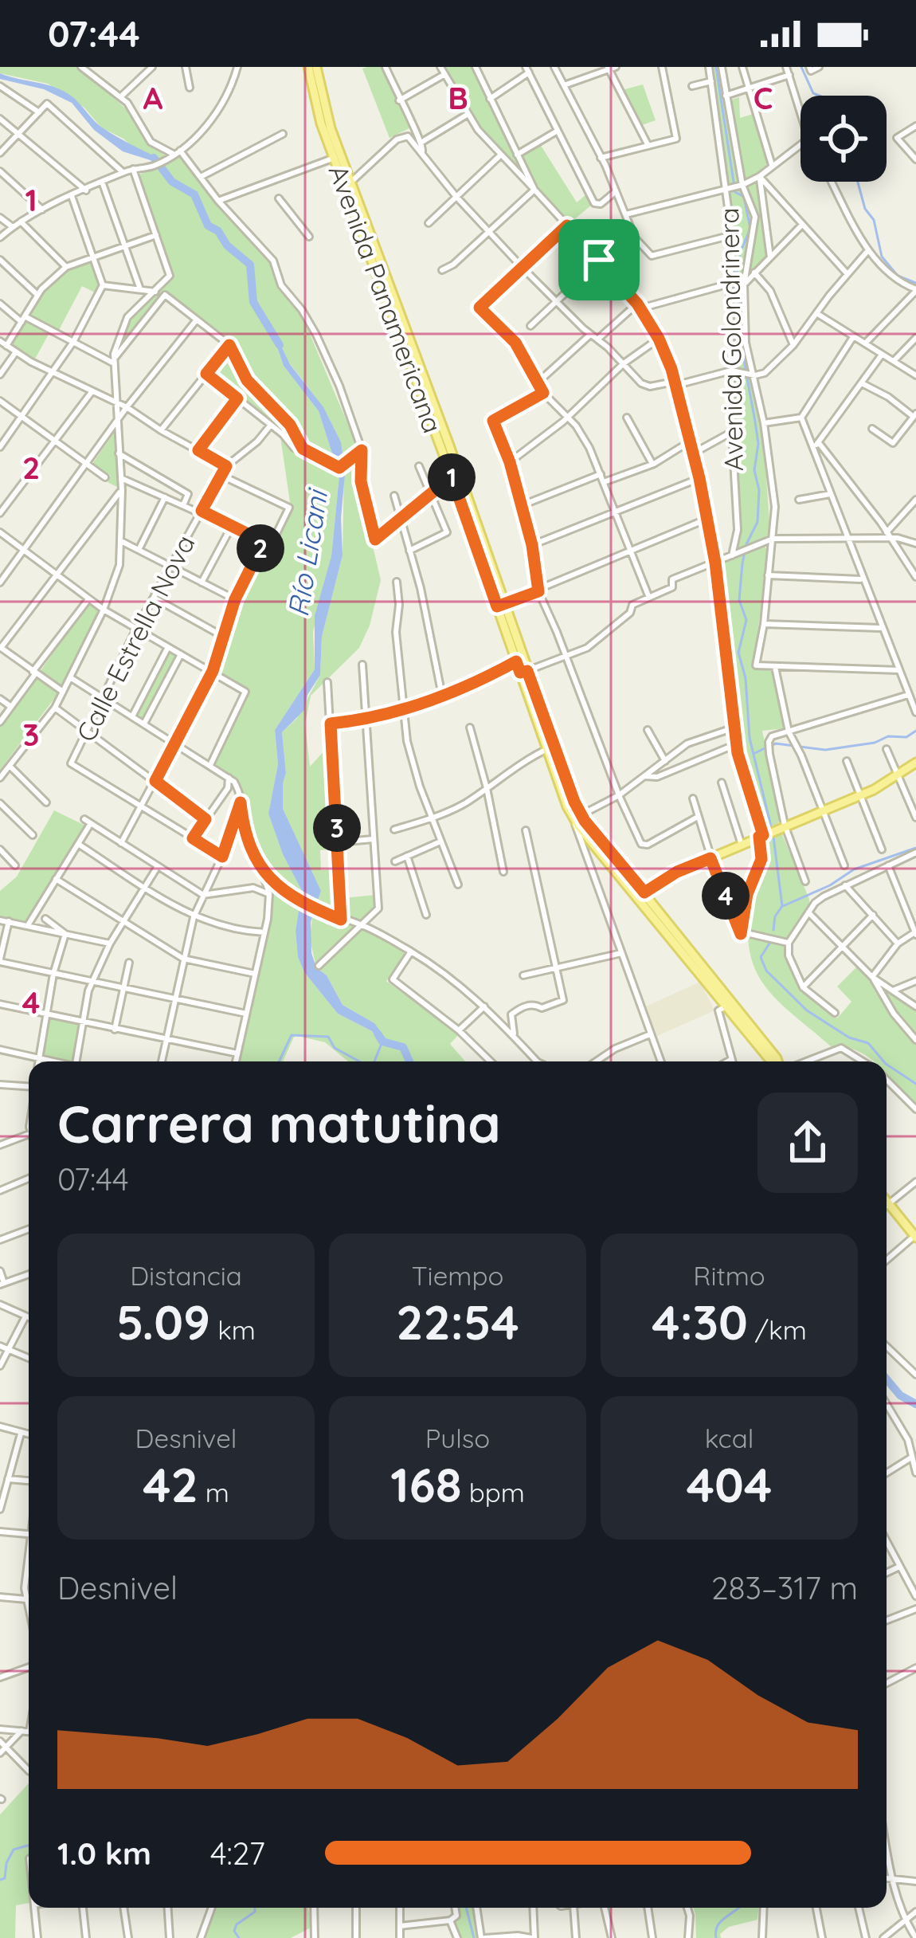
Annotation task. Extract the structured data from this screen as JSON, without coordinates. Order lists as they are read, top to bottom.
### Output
{
  "streets": {
    "main road": ["Avenida Panamericana"],
    "street": ["Avenida Golondrinera", "Calle Estrella Nova"]
  },
  "water": ["Río Licani"],
  "page": {
    "status": "07:44",
    "pins": [
      "1",
      "2",
      "3",
      "4"
    ],
    "heading": ["Carrera matutina", "07:44"],
    "stats": [
      ["Distancia", "5.09 km"],
      ["Tiempo", "22:54"],
      ["Ritmo", "4:30 /km"],
      ["Desnivel", "42 m"],
      ["Pulso", "168 bpm"],
      ["kcal", "404"]
    ],
    "chart": ["Desnivel", "283–317 m"],
    "list": [
      {
        "name": "1.0 km",
        "note": "4:27"
      }
    ]
  },
  "grid": {
    "columns": ["A", "B", "C"],
    "rows": [
      "1",
      "2",
      "3",
      "4"
    ]
  }
}
